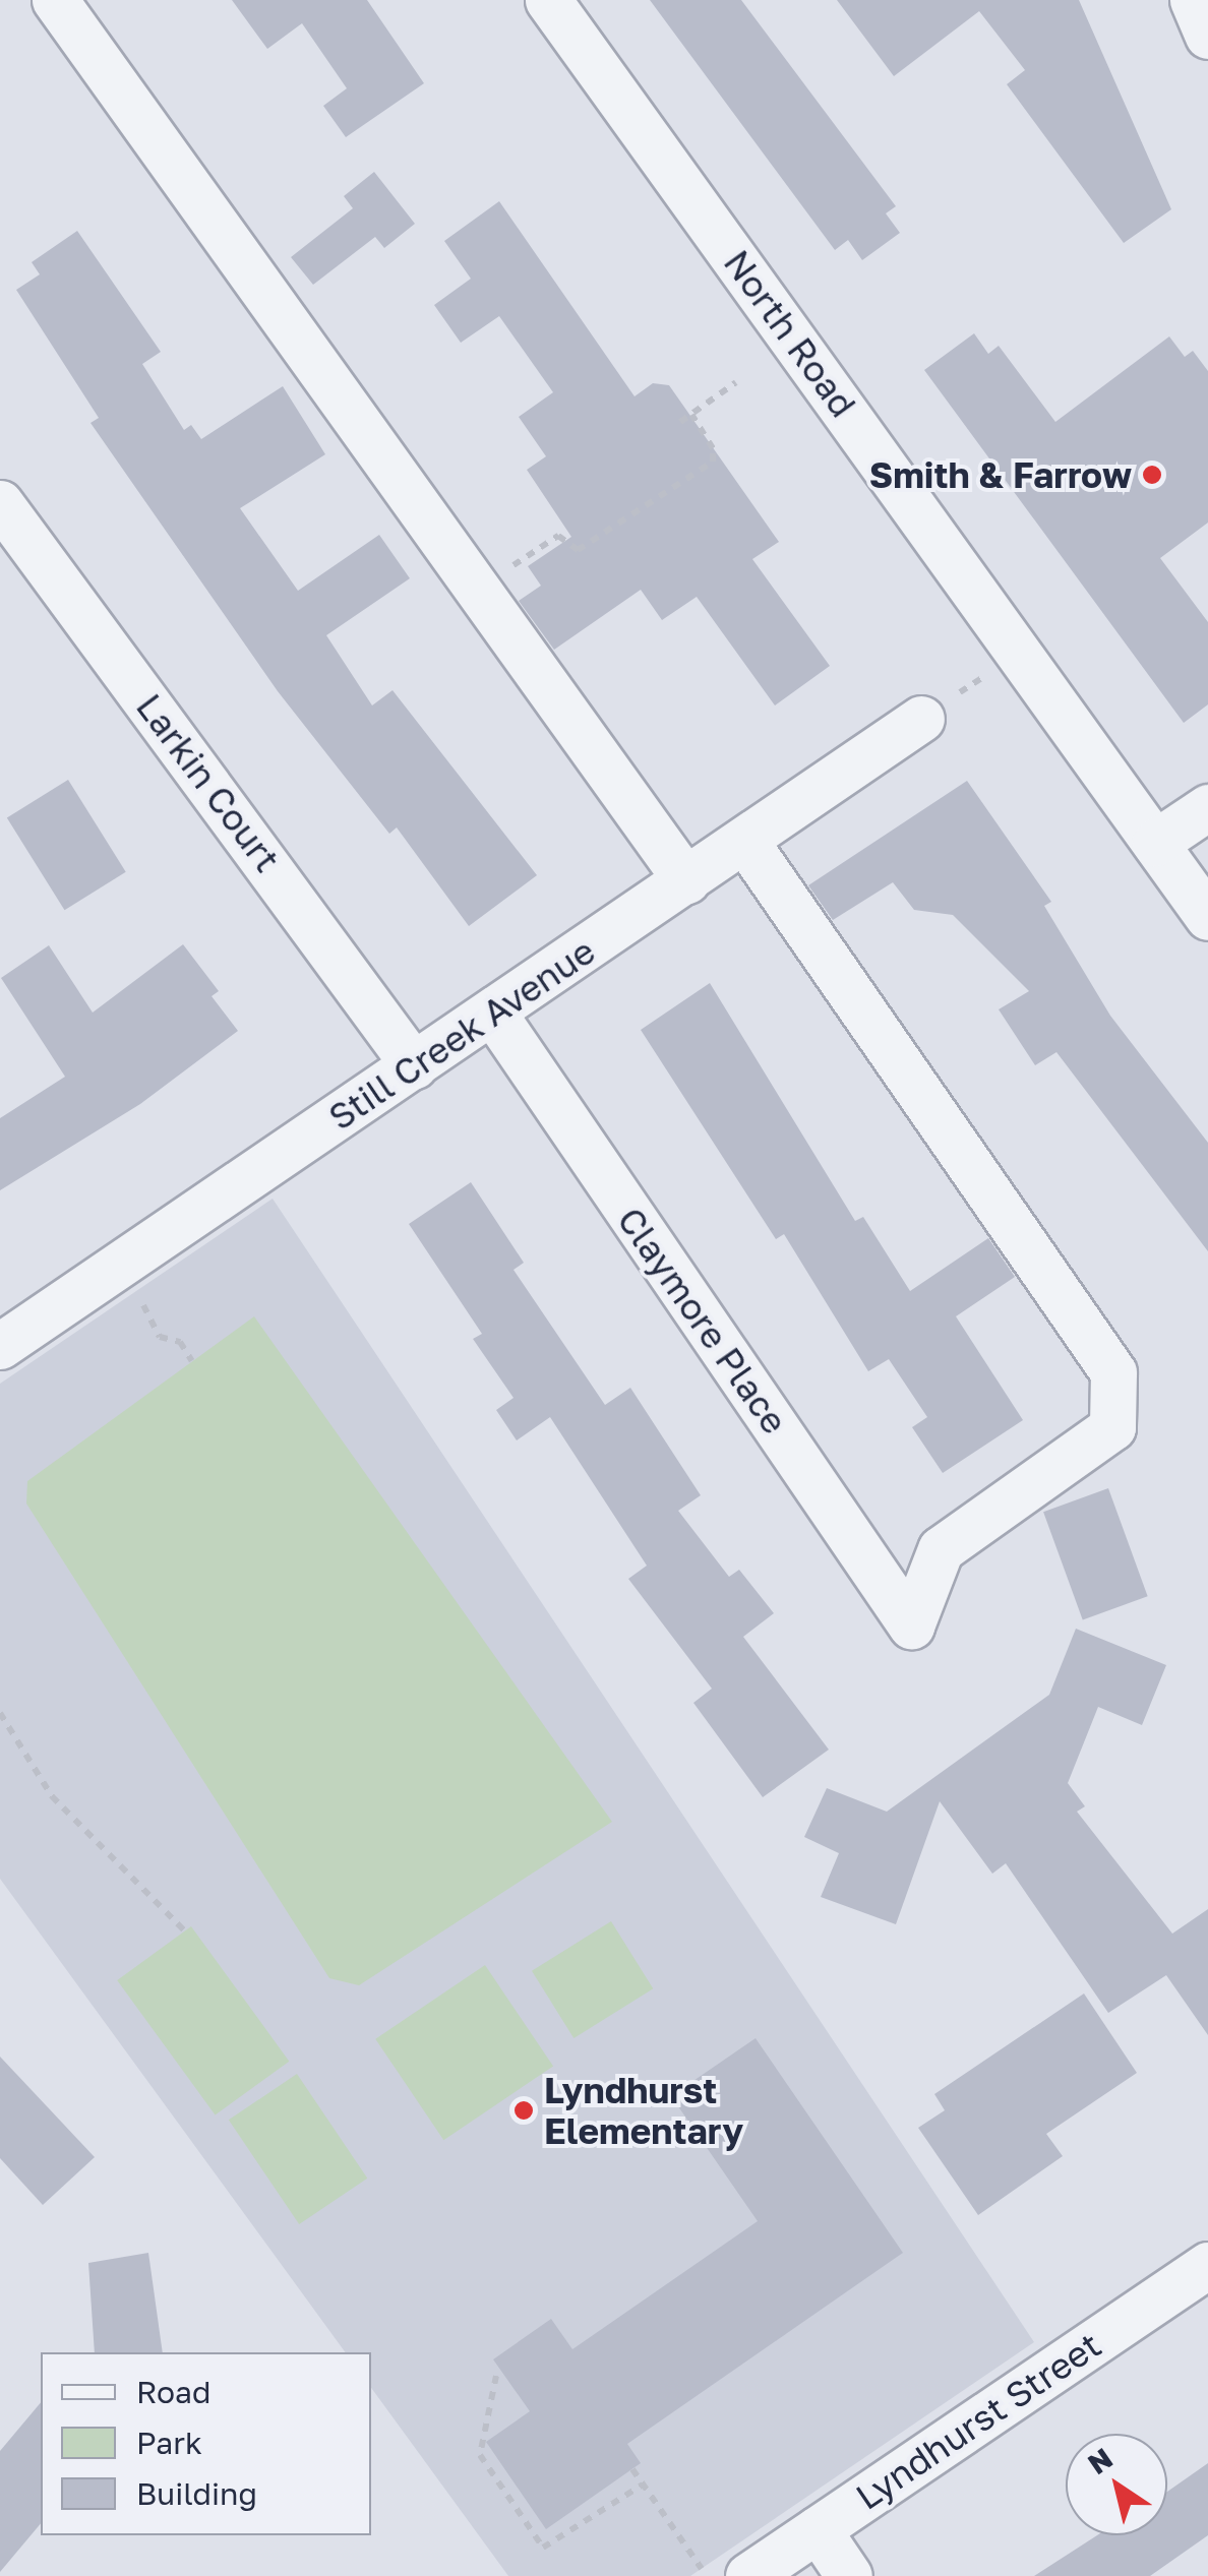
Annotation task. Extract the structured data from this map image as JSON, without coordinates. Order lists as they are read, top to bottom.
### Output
{
  "streets": {
    "street": [
      "North Road",
      "Larkin Court",
      "Still Creek Avenue",
      "Claymore Place",
      "Lyndhurst Street"
    ]
  },
  "crossings": [
    ["Larkin Court", "Still Creek Avenue"],
    ["Still Creek Avenue", "Claymore Place"]
  ],
  "places": ["Smith & Farrow", "Lyndhurst Elementary"],
  "legend": ["Road", "Park", "Building"],
  "north": "top left"
}
